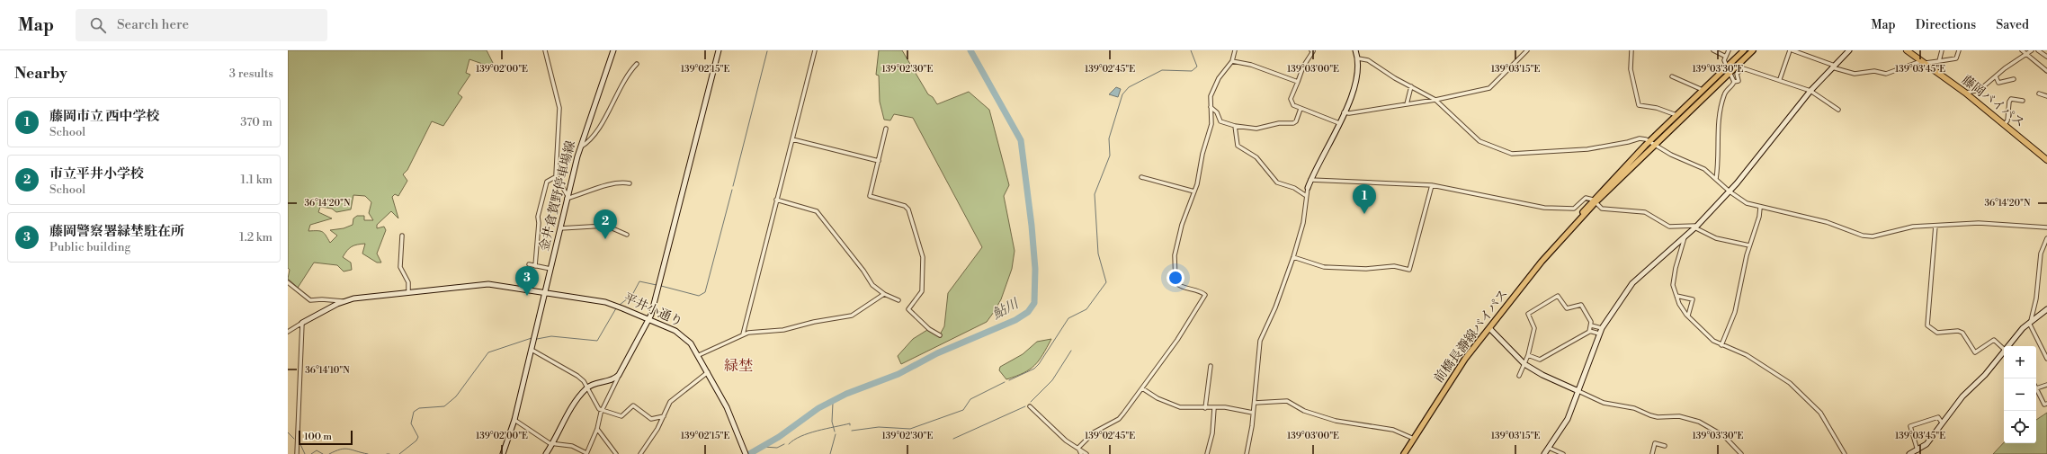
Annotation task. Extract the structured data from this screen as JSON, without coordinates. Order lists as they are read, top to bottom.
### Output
{
  "streets": {
    "highway": ["藤岡バイパス"],
    "main road": ["前橋長瀞線バイパス"],
    "street": ["金井倉賀野停車場線", "平井小通り"]
  },
  "crossings": [
    ["金井倉賀野停車場線", "平井小通り"]
  ],
  "districts": ["緑埜"],
  "water": ["鮎川"],
  "scale_bar": "100 m",
  "page": {
    "header": "Map",
    "search": "Search here",
    "nav": ["Map", "Directions", "Saved"],
    "heading": ["Nearby", "3 results"],
    "list": [
      {
        "mark": "1",
        "name": "藤岡市立 西中学校",
        "note": "School",
        "value": "370 m"
      },
      {
        "mark": "2",
        "name": "市立平井小学校",
        "note": "School",
        "value": "1.1 km"
      },
      {
        "mark": "3",
        "name": "藤岡警察署緑埜駐在所",
        "note": "Public building",
        "value": "1.2 km"
      }
    ],
    "pins": ["1", "2", "3"],
    "map_buttons": ["+", "−"],
    "scale": "100 m"
  },
  "coordinates": [
    "139°02'00\"E",
    "139°02'15\"E",
    "139°02'30\"E",
    "139°02'45\"E",
    "139°03'00\"E",
    "139°03'15\"E",
    "139°03'30\"E",
    "139°03'45\"E",
    "36°14'20\"N",
    "36°14'10\"N"
  ]
}
